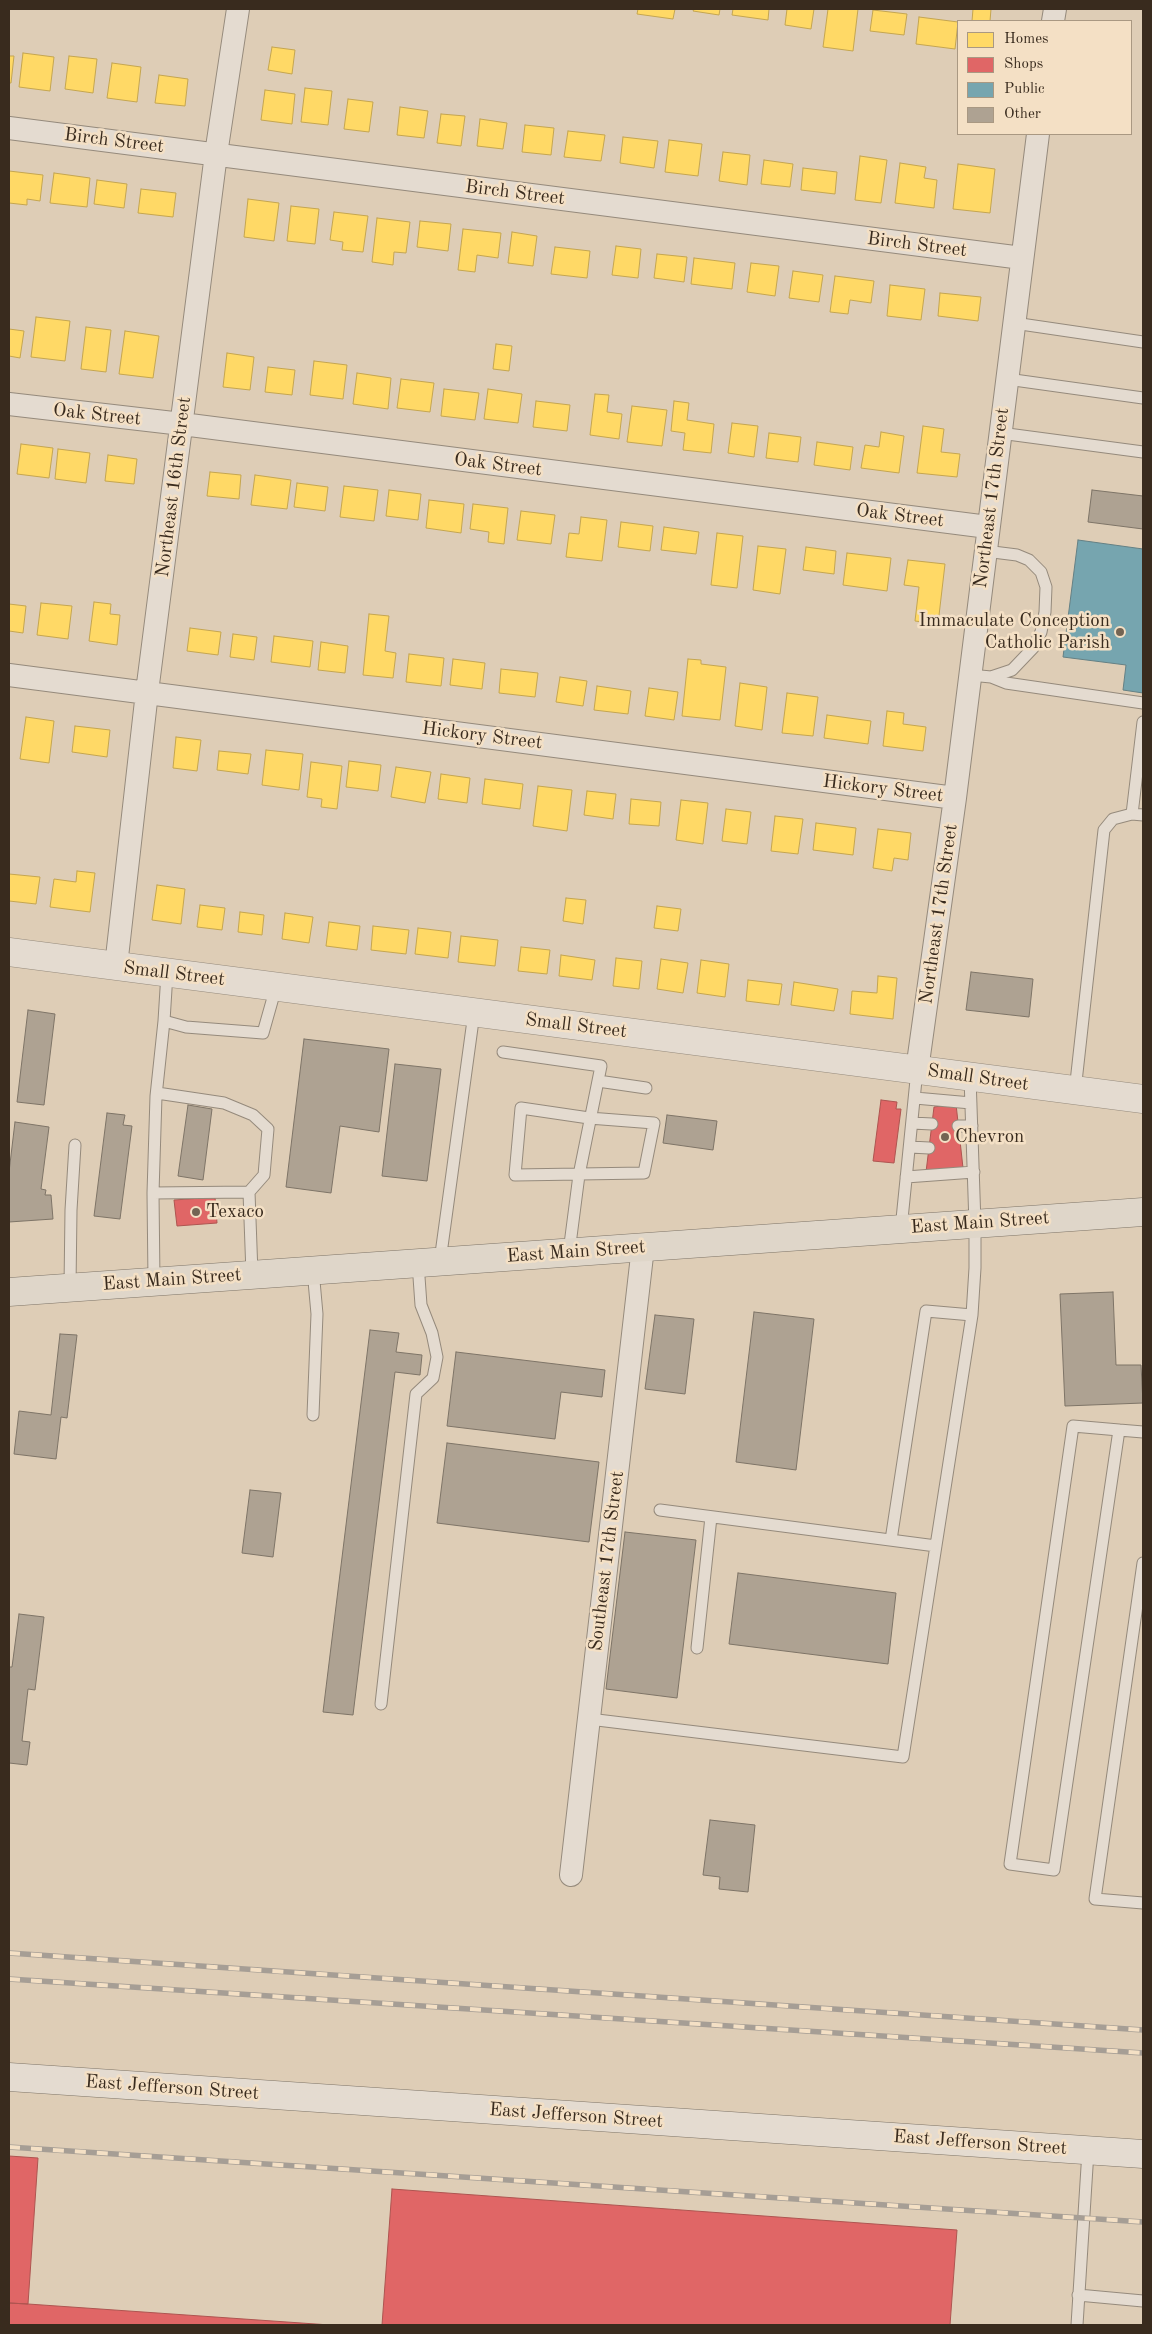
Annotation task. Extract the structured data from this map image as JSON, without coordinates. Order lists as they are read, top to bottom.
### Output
{
  "streets": {
    "main road": ["East Main Street"],
    "street": [
      "Birch Street",
      "Oak Street",
      "Northeast 16th Street",
      "Northeast 17th Street",
      "Hickory Street",
      "Small Street",
      "Southeast 17th Street",
      "East Jefferson Street"
    ]
  },
  "crossings": [
    ["Birch Street", "Northeast 16th Street"],
    ["Birch Street", "Northeast 17th Street"],
    ["Oak Street", "Northeast 16th Street"],
    ["Oak Street", "Northeast 17th Street"],
    ["Northeast 16th Street", "Hickory Street"],
    ["Northeast 16th Street", "Small Street"],
    ["Northeast 17th Street", "Hickory Street"],
    ["Northeast 17th Street", "Small Street"],
    ["East Main Street", "Southeast 17th Street"]
  ],
  "places": ["Immaculate Conception Catholic Parish", "Chevron", "Texaco"],
  "legend": [
    "Homes",
    "Shops",
    "Public",
    "Other"
  ]
}
